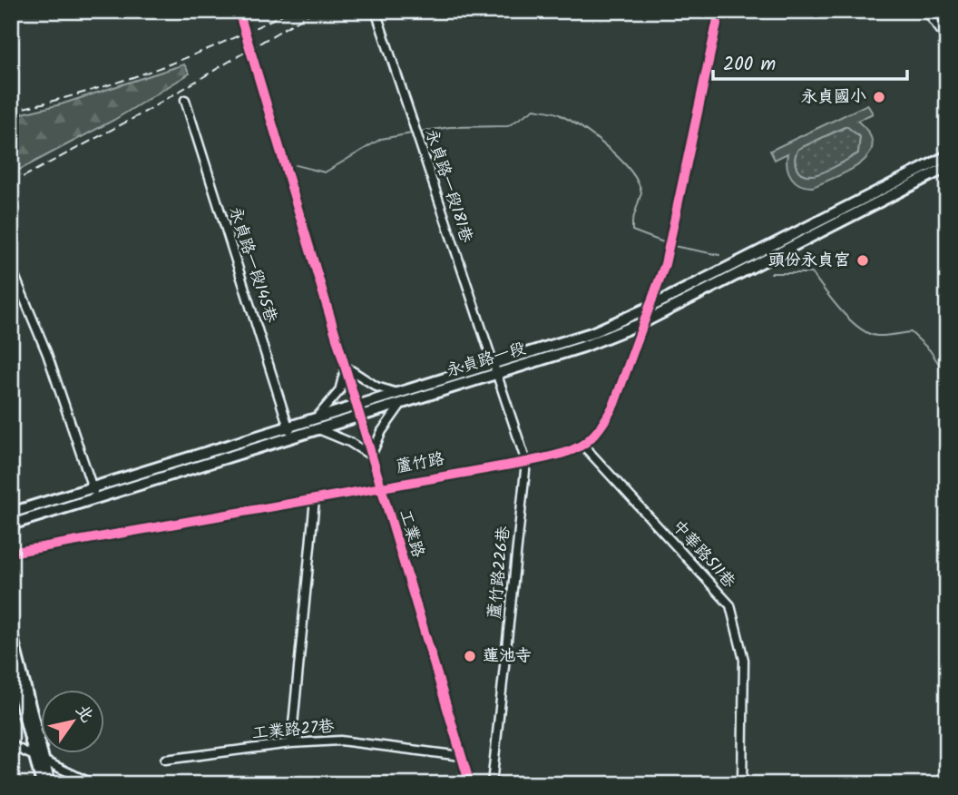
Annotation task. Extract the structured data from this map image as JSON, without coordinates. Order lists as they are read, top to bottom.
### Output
{
  "streets": {
    "main road": ["永貞路一段"],
    "street": [
      "永貞路一段181巷",
      "永貞路一段145巷",
      "蘆竹路",
      "工業路",
      "中華路511巷",
      "蘆竹路226巷",
      "工業路27巷"
    ]
  },
  "crossings": [
    ["永貞路一段181巷", "永貞路一段"],
    ["永貞路一段181巷", "蘆竹路226巷"],
    ["永貞路一段145巷", "永貞路一段"],
    ["永貞路一段", "工業路"],
    ["永貞路一段", "蘆竹路226巷"],
    ["蘆竹路", "工業路"],
    ["蘆竹路", "中華路511巷"],
    ["蘆竹路", "蘆竹路226巷"],
    ["工業路", "工業路27巷"]
  ],
  "places": ["永貞國小", "頭份永貞宮", "蓮池寺"],
  "scale_bar": "200 m",
  "north": "top right"
}
